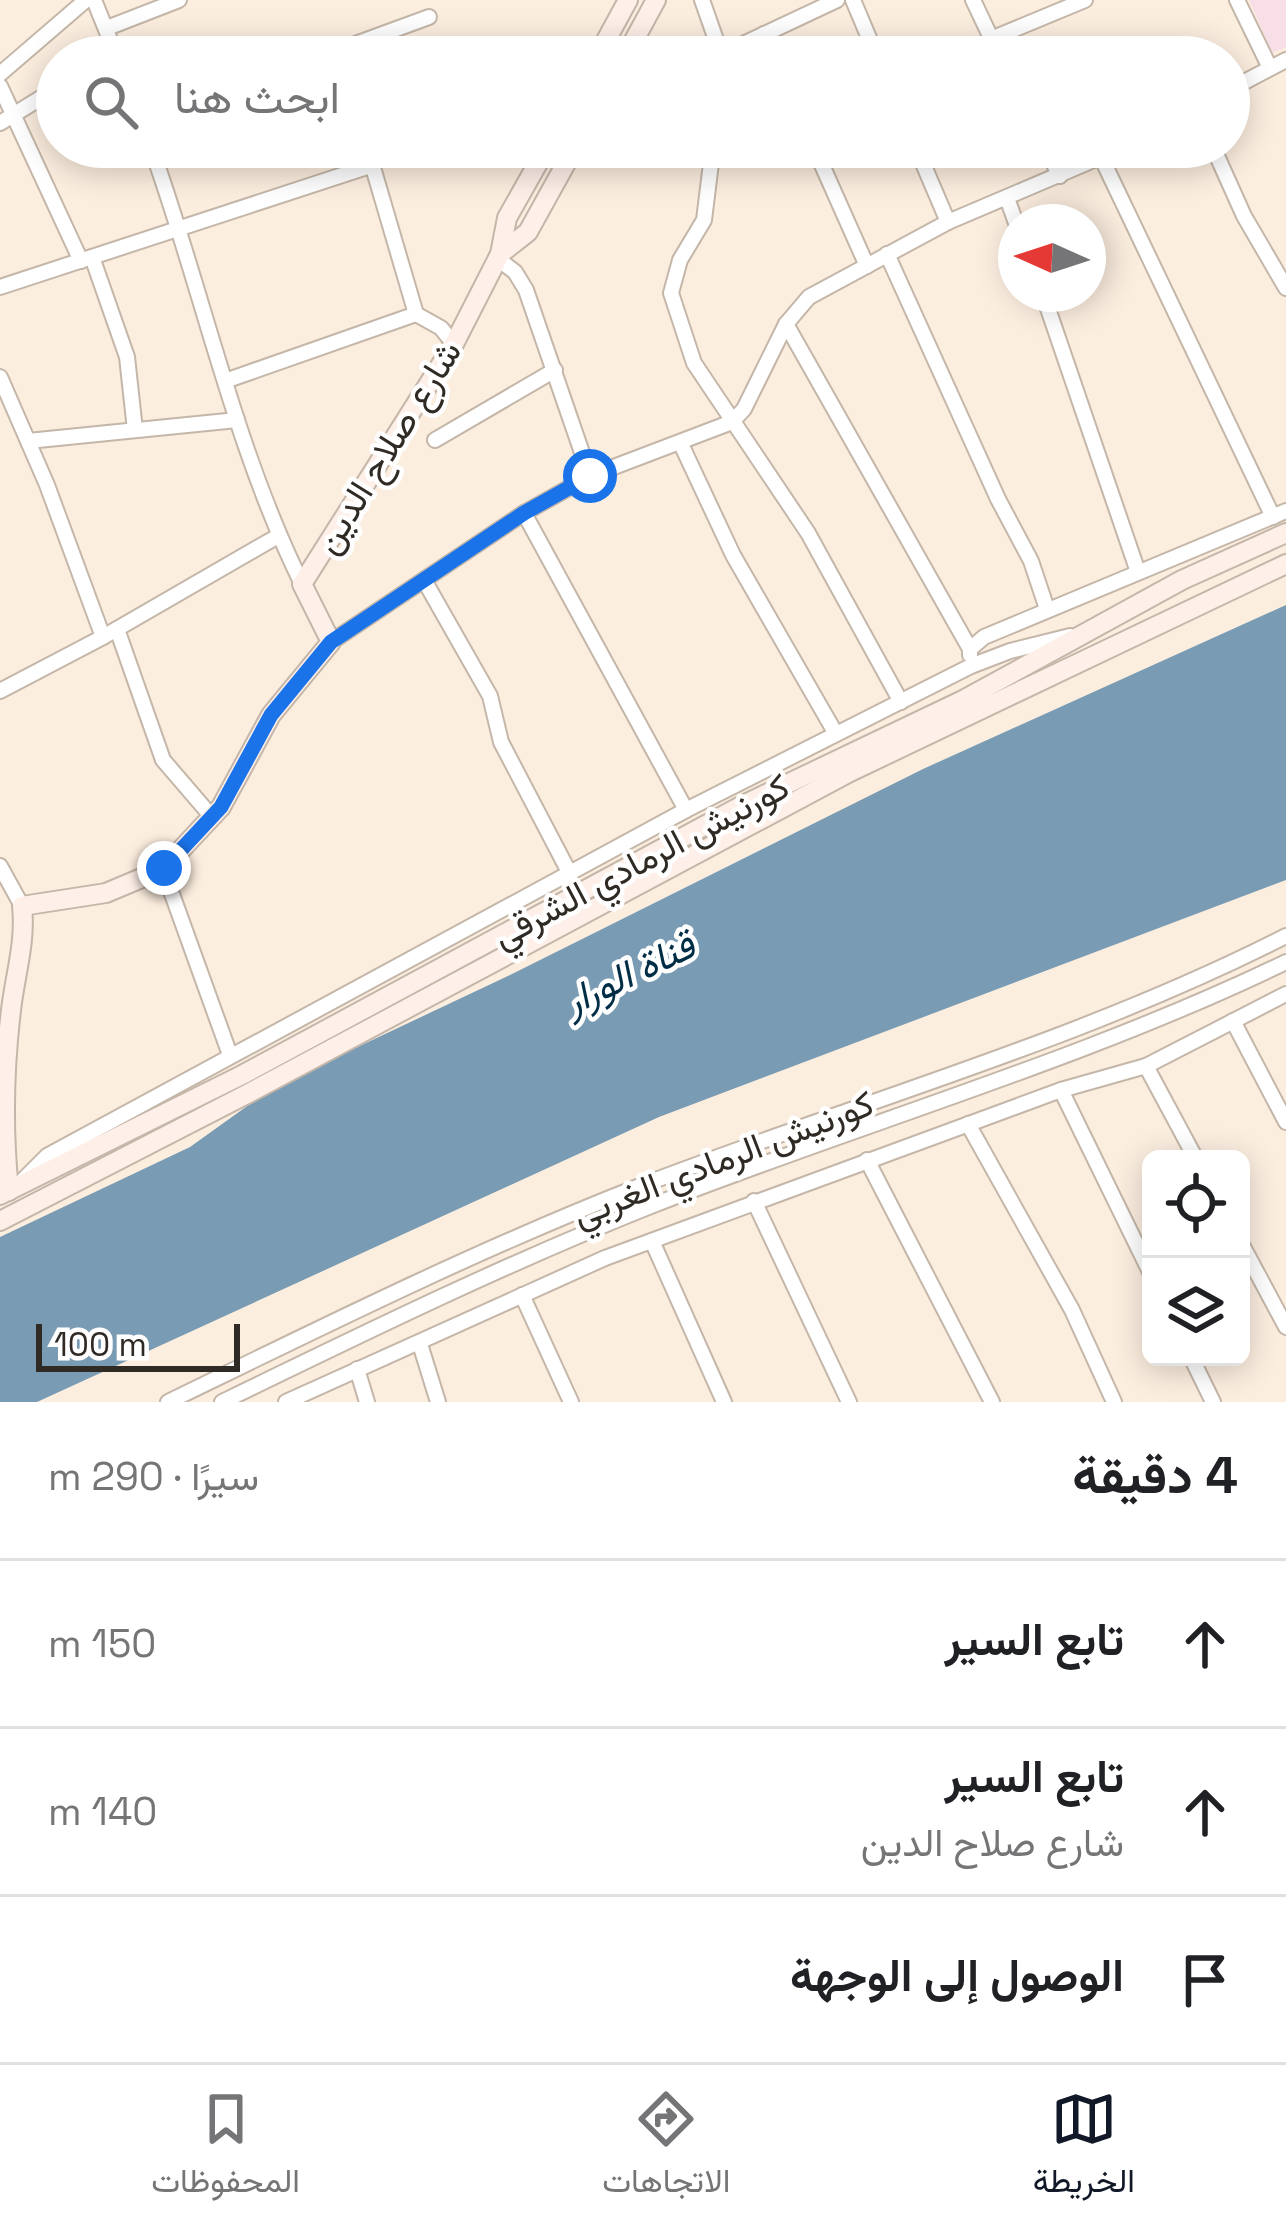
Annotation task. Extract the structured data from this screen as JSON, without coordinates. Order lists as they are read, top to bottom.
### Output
{
  "streets": {
    "main road": ["شارع صلاح الدين", "كورنيش الرمادي الشرقي"],
    "street": ["كورنيش الرمادي الغربي"]
  },
  "water": ["قناة الورار"],
  "scale_bar": "100 m",
  "north": "left",
  "page": {
    "search": "ابحث هنا",
    "scale": "100 m",
    "heading": ["4 دقيقة", "سيرًا · 290 m"],
    "list": [
      ["تابع السير", "150 m"],
      ["تابع السير", "شارع صلاح الدين", "140 m"],
      "الوصول إلى الوجهة"
    ],
    "nav": ["الخريطة", "الاتجاهات", "المحفوظات"]
  }
}
